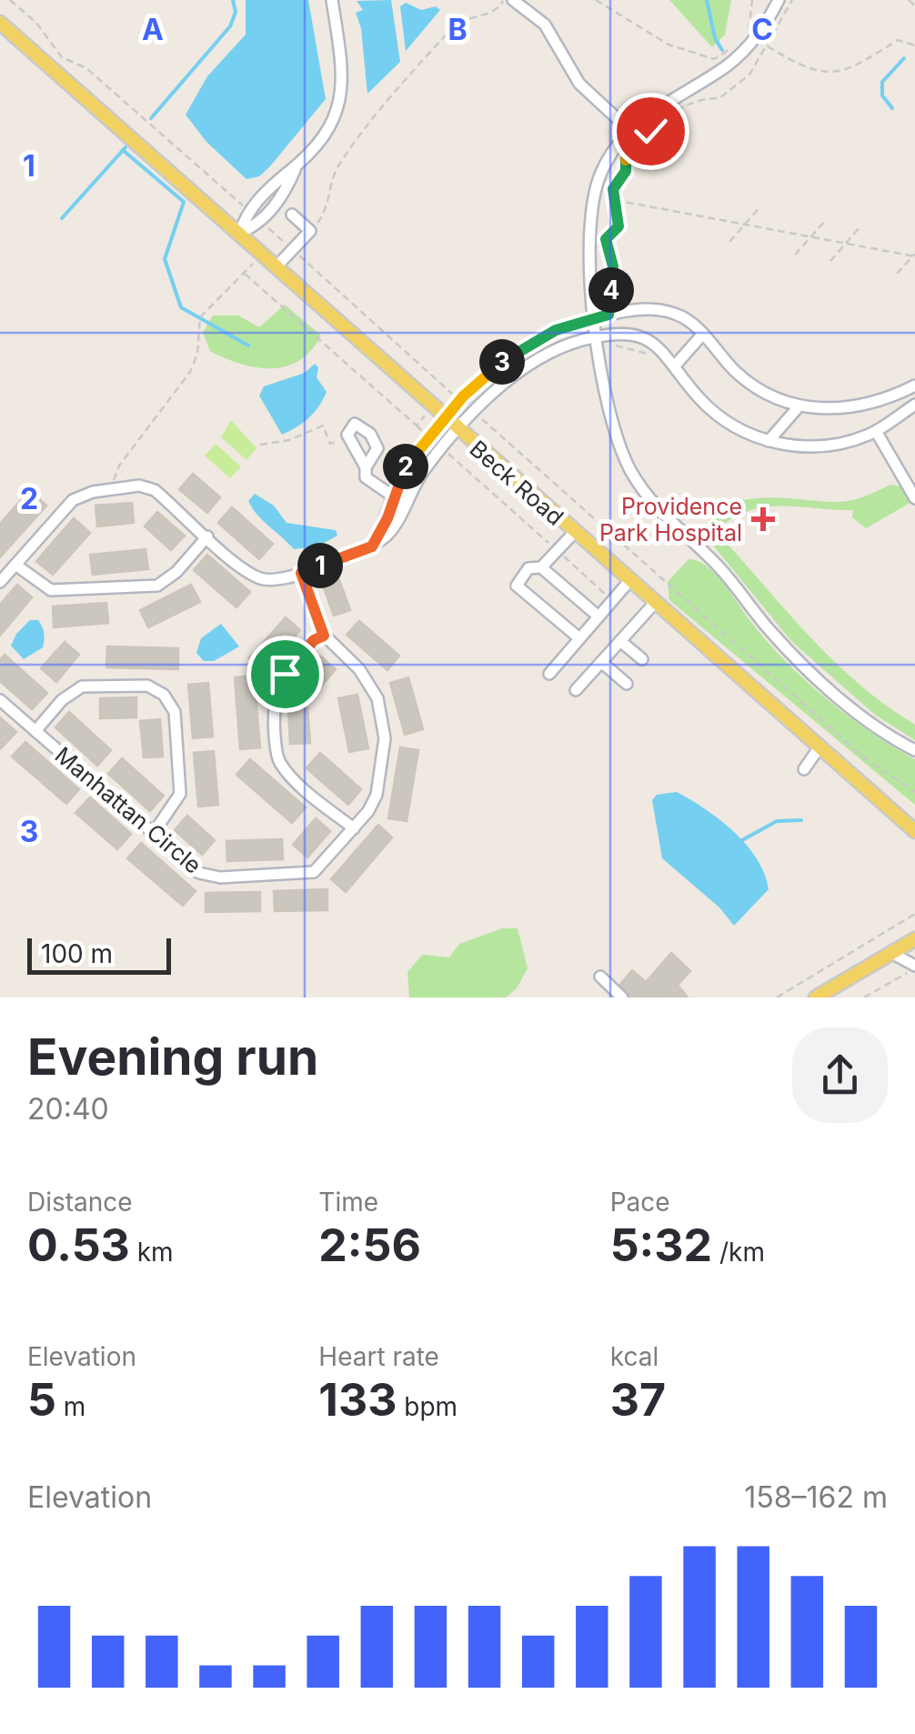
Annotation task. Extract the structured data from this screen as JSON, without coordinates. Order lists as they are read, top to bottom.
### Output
{
  "streets": {
    "main road": ["Beck Road"],
    "street": ["Manhattan Circle"]
  },
  "places": {
    "health": ["Providence Park Hospital"]
  },
  "scale_bar": "100 m",
  "page": {
    "pins": [
      "4",
      "3",
      "2",
      "1"
    ],
    "scale": "100 m",
    "heading": ["Evening run", "20:40"],
    "stats": [
      ["Distance", "0.53 km"],
      ["Time", "2:56"],
      ["Pace", "5:32 /km"],
      ["Elevation", "5 m"],
      ["Heart rate", "133 bpm"],
      ["kcal", "37"]
    ],
    "chart": ["Elevation", "158–162 m"]
  },
  "grid": {
    "columns": ["A", "B", "C"],
    "rows": ["1", "2", "3"]
  }
}
